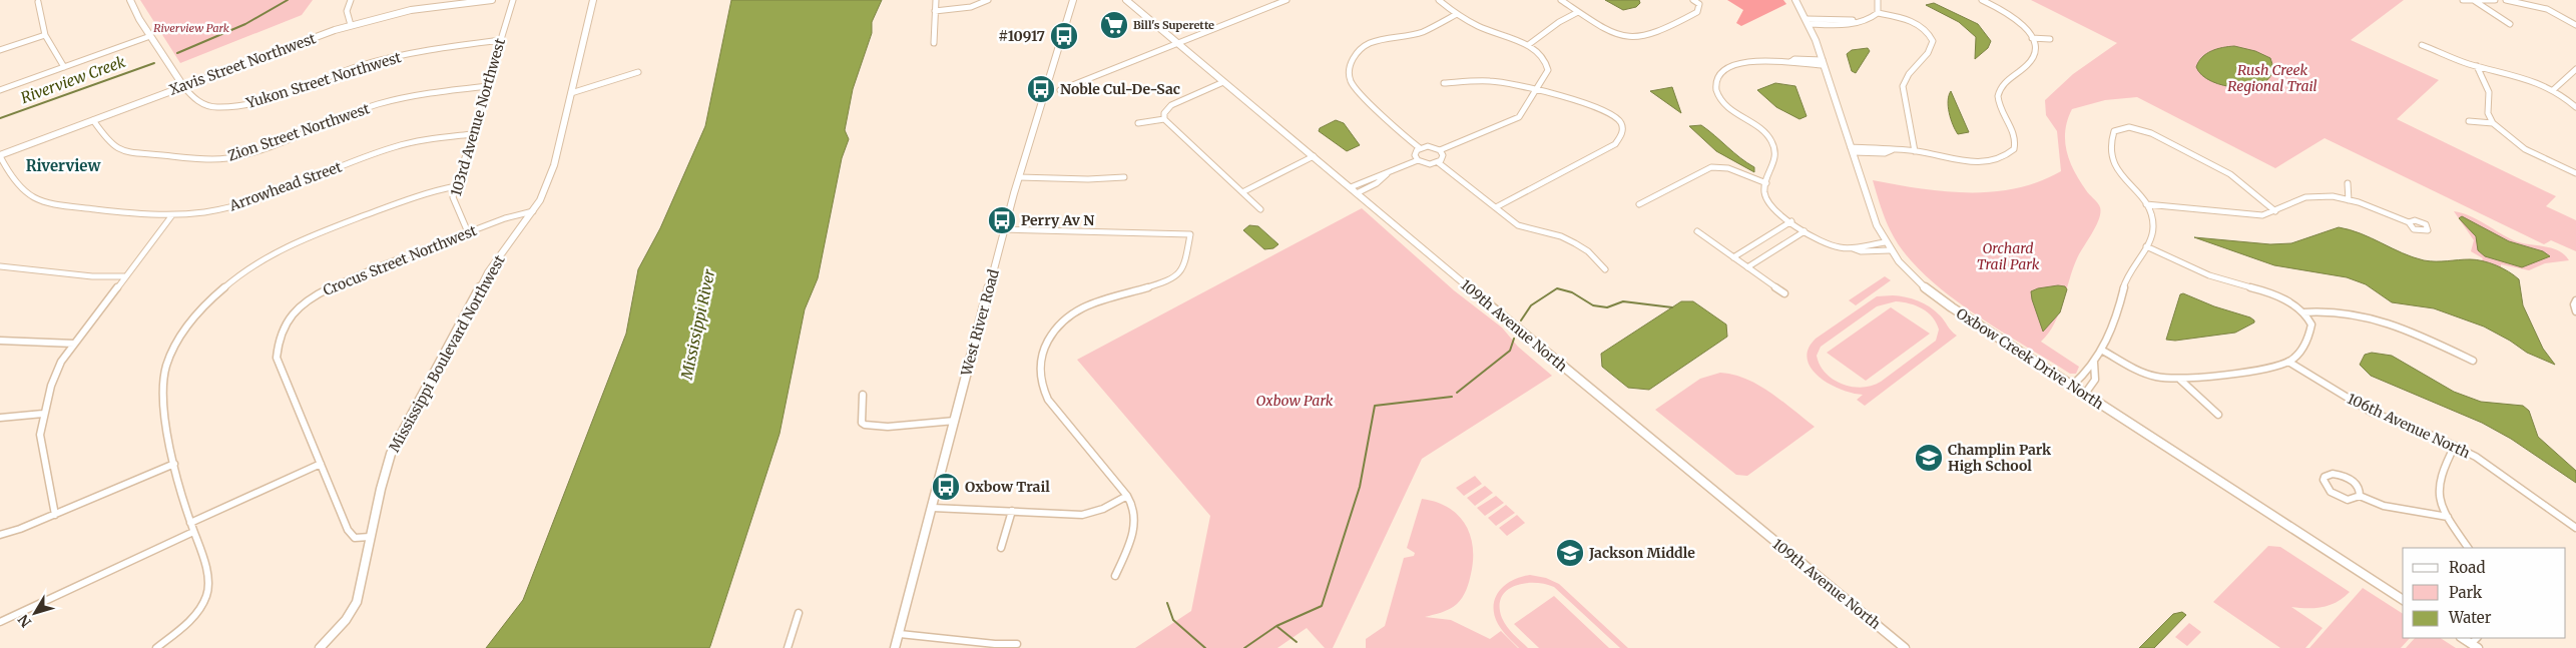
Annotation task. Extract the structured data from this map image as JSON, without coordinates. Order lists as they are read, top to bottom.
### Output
{
  "streets": {
    "street": [
      "Xavis Street Northwest",
      "Yukon Street Northwest",
      "103rd Avenue Northwest",
      "Zion Street Northwest",
      "Arrowhead Street",
      "Crocus Street Northwest",
      "West River Road",
      "109th Avenue North",
      "Mississippi Boulevard Northwest",
      "Oxbow Creek Drive North",
      "106th Avenue North"
    ]
  },
  "crossings": [
    ["Xavis Street Northwest", "Yukon Street Northwest"],
    ["Xavis Street Northwest", "Zion Street Northwest"],
    ["Xavis Street Northwest", "Arrowhead Street"],
    ["Yukon Street Northwest", "103rd Avenue Northwest"],
    ["103rd Avenue Northwest", "Zion Street Northwest"],
    ["103rd Avenue Northwest", "Arrowhead Street"],
    ["103rd Avenue Northwest", "Crocus Street Northwest"],
    ["Crocus Street Northwest", "Mississippi Boulevard Northwest"]
  ],
  "districts": ["Riverview"],
  "water": ["Riverview Creek", "Mississippi River"],
  "parks": [
    "Riverview Park",
    "Rush Creek Regional Trail",
    "Orchard Trail Park",
    "Oxbow Park"
  ],
  "places": {
    "supermarket": ["Bill's Superette"],
    "bus stop": [
      "#10917",
      "Noble Cul-De-Sac",
      "Perry Av N",
      "Oxbow Trail"
    ],
    "school or university": ["Champlin Park High School", "Jackson Middle"]
  },
  "legend": ["Road", "Park", "Water"],
  "north": "bottom left"
}
